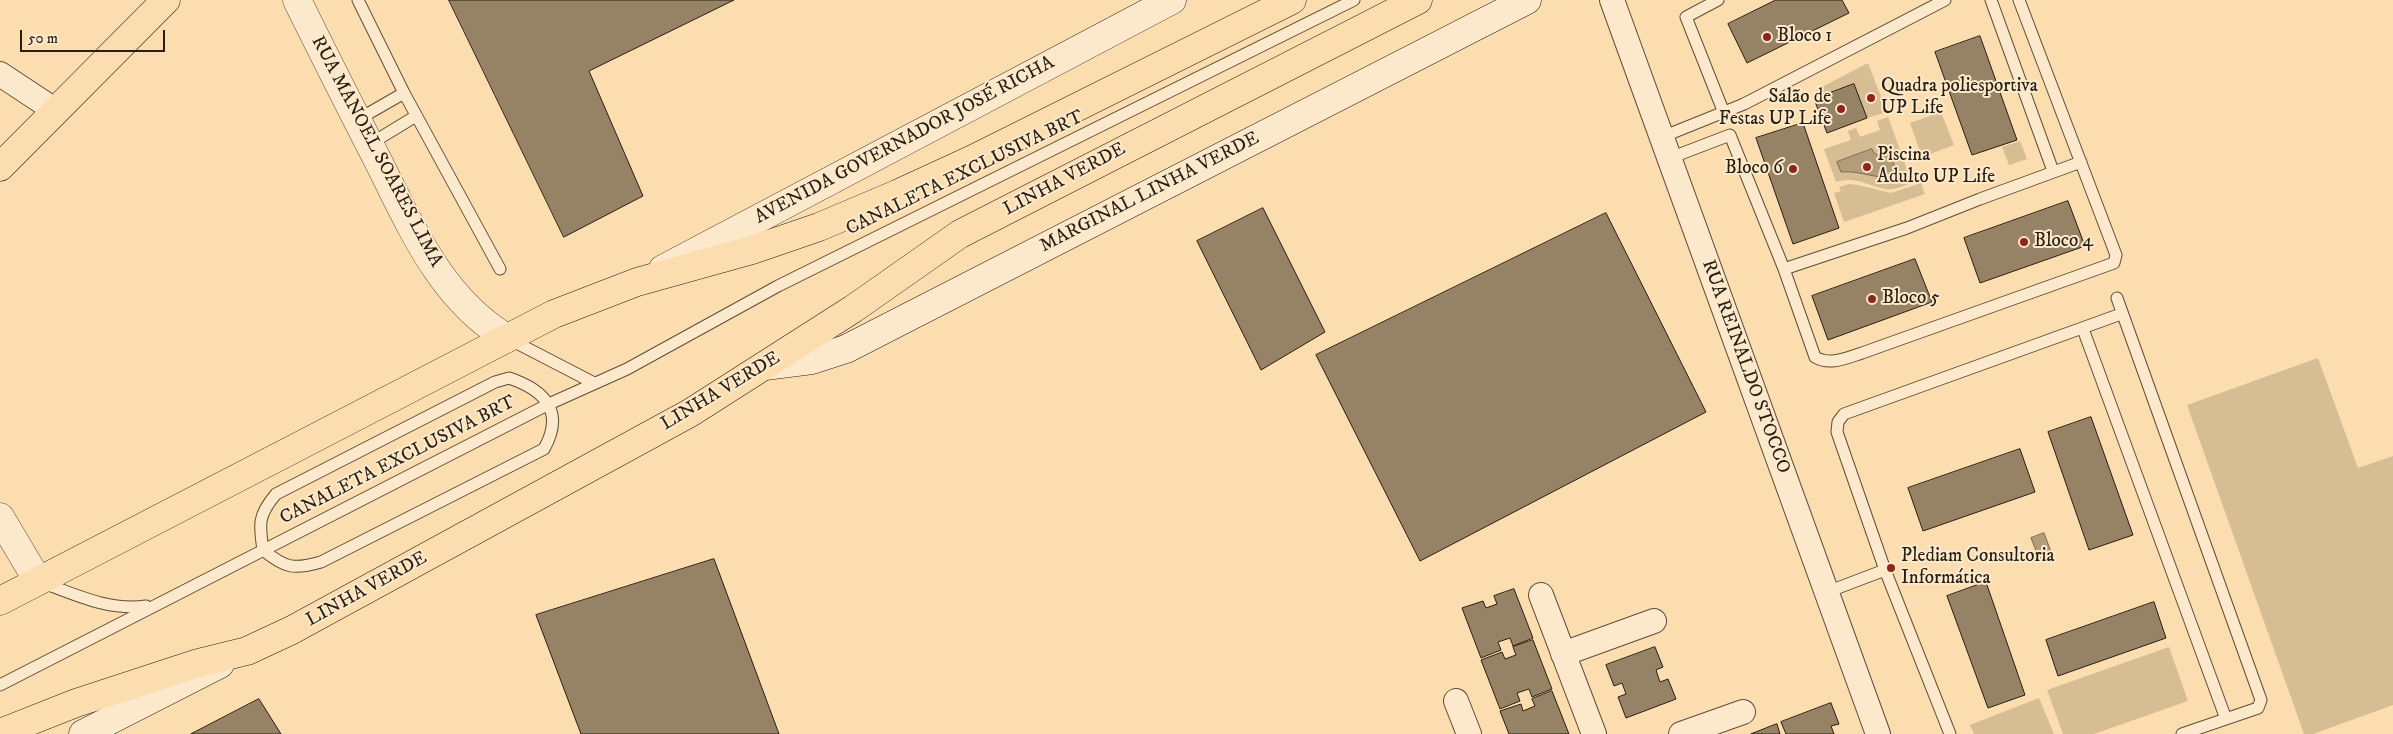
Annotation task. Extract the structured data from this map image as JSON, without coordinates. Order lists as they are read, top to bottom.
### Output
{
  "streets": {
    "main road": [
      "AVENIDA GOVERNADOR JOSÉ RICHA",
      "RUA MANOEL SOARES LIMA",
      "LINHA VERDE",
      "MARGINAL LINHA VERDE"
    ],
    "street": ["RUA REINALDO STOCCO"],
    "lane": ["CANALETA EXCLUSIVA BRT"]
  },
  "crossings": [
    ["LINHA VERDE", "MARGINAL LINHA VERDE"]
  ],
  "places": [
    "Bloco 1",
    "Quadra poliesportiva UP Life",
    "Salão de Festas UP Life",
    "Piscina Adulto UP Life",
    "Bloco 6",
    "Bloco 4",
    "Bloco 5",
    "Plediam Consultoria Informática"
  ],
  "scale_bar": "50 m"
}
